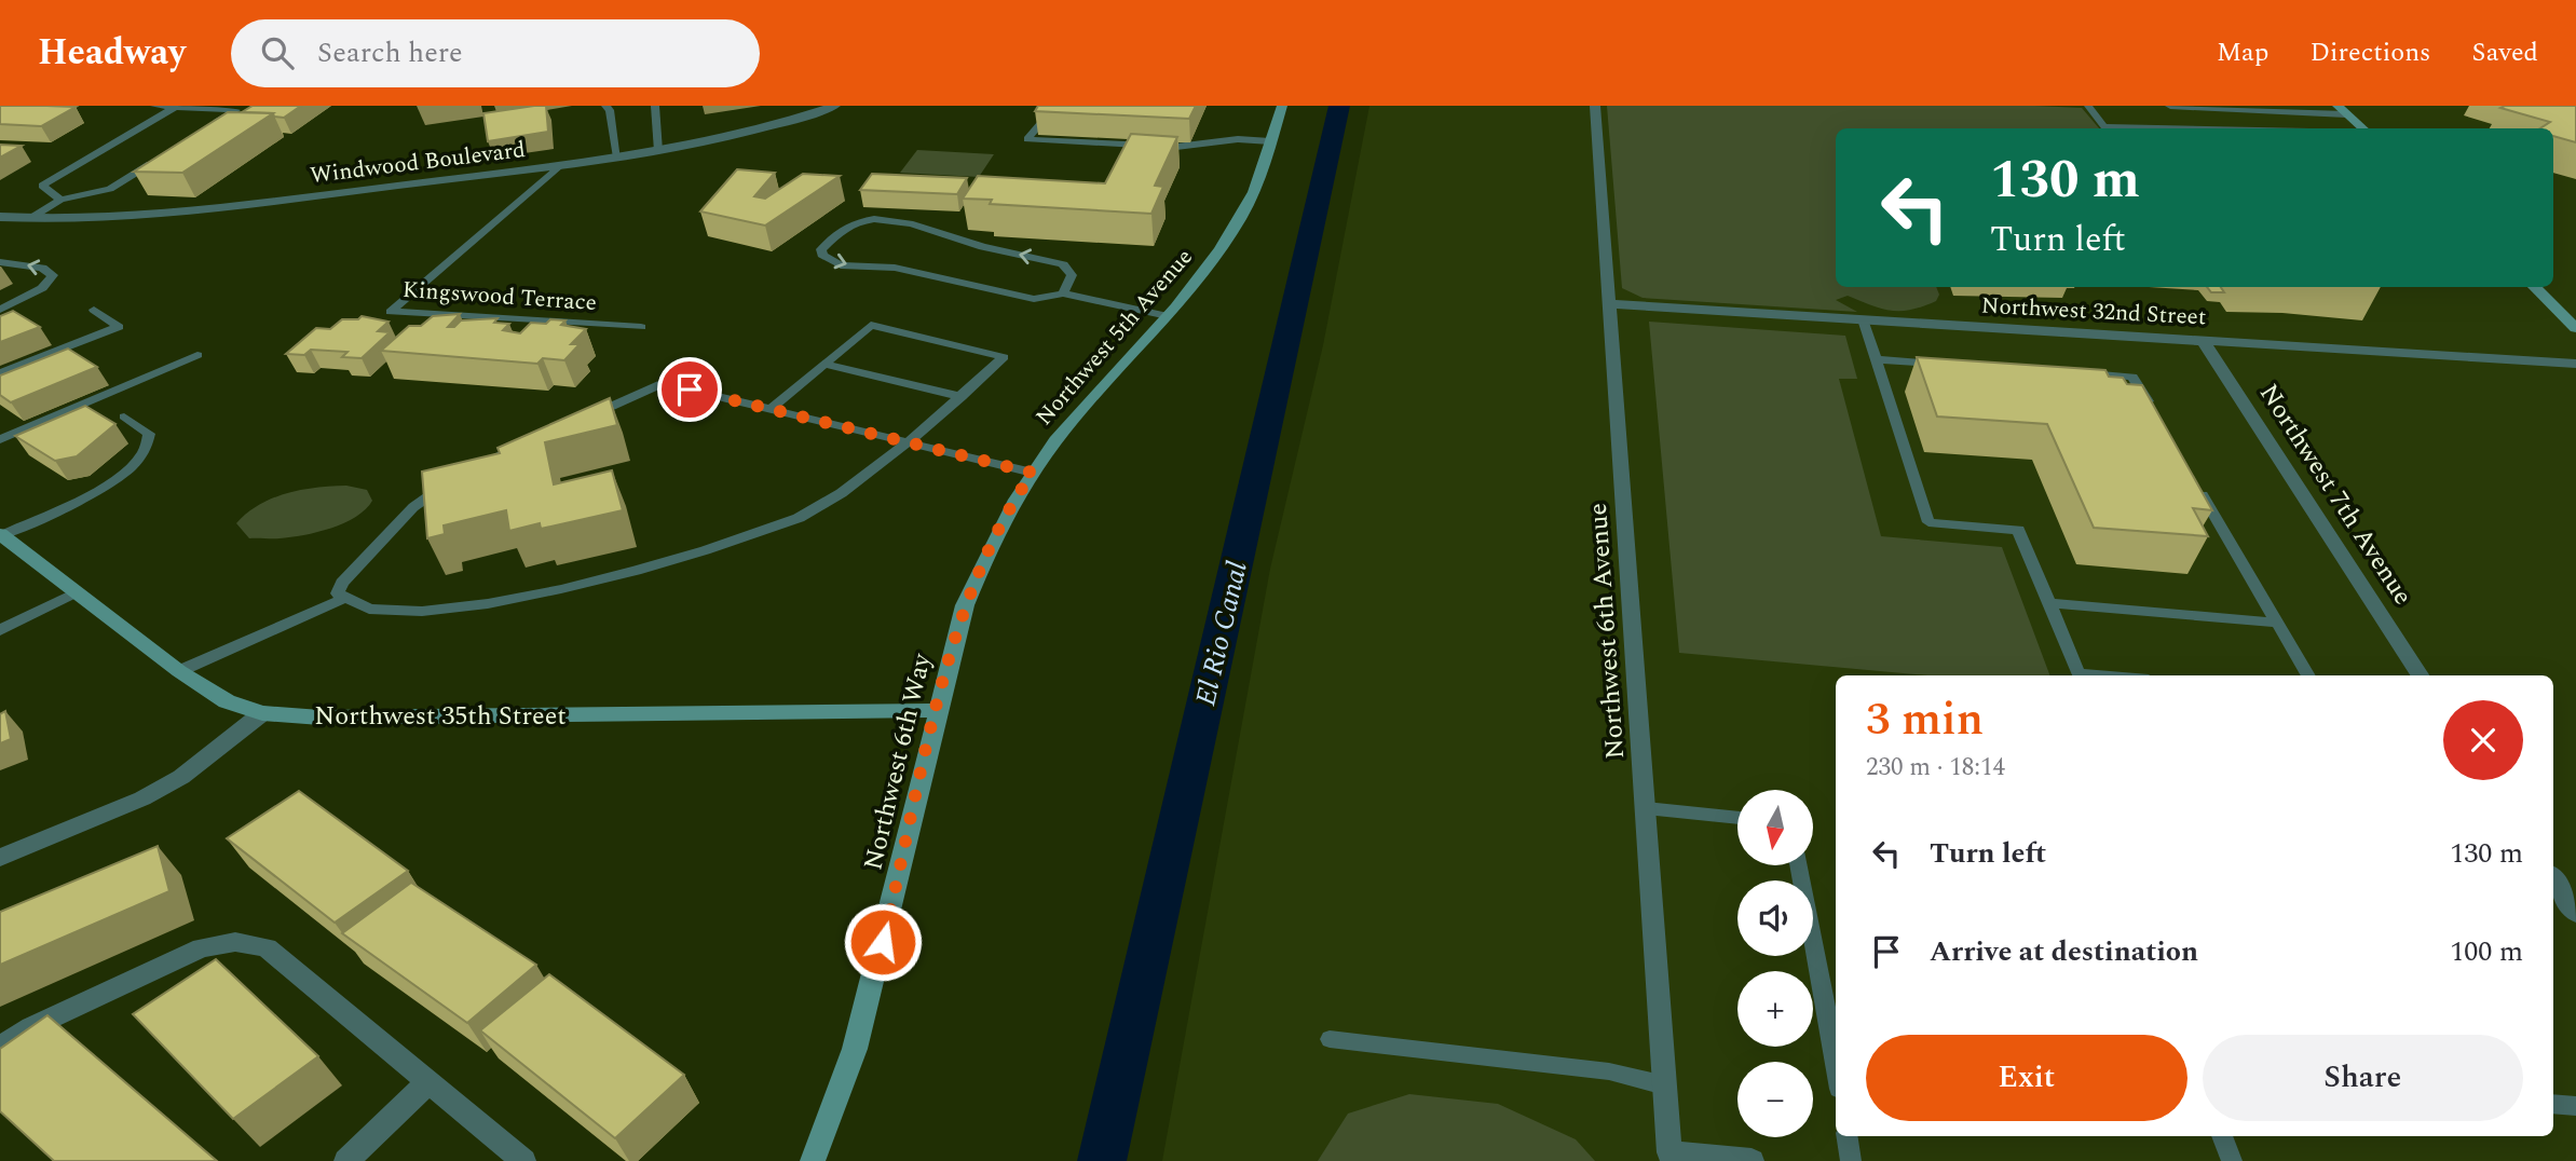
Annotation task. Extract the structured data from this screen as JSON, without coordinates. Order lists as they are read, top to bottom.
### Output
{
  "streets": {
    "street": [
      "Windwood Boulevard",
      "Northwest 32nd Street",
      "Northwest 5th Avenue",
      "Northwest 7th Avenue",
      "Northwest 6th Avenue",
      "Northwest 35th Street",
      "Northwest 6th Way"
    ],
    "lane": ["Kingswood Terrace"]
  },
  "crossings": [
    ["Windwood Boulevard", "Kingswood Terrace"],
    ["Northwest 32nd Street", "Northwest 7th Avenue"],
    ["Northwest 32nd Street", "Northwest 6th Avenue"],
    ["Northwest 5th Avenue", "Northwest 6th Way"],
    ["Northwest 35th Street", "Northwest 6th Way"]
  ],
  "water": ["El Rio Canal"],
  "north": "bottom",
  "page": {
    "header": "Headway",
    "search": "Search here",
    "nav": ["Map", "Directions", "Saved"],
    "turn": ["130 m", "Turn left"],
    "heading": ["3 min", "230 m · 18:14"],
    "map_buttons": ["+", "−"],
    "list": [
      {
        "name": "Turn left",
        "value": "130 m"
      },
      {
        "name": "Arrive at destination",
        "value": "100 m"
      }
    ],
    "buttons": ["Exit", "Share"]
  }
}
